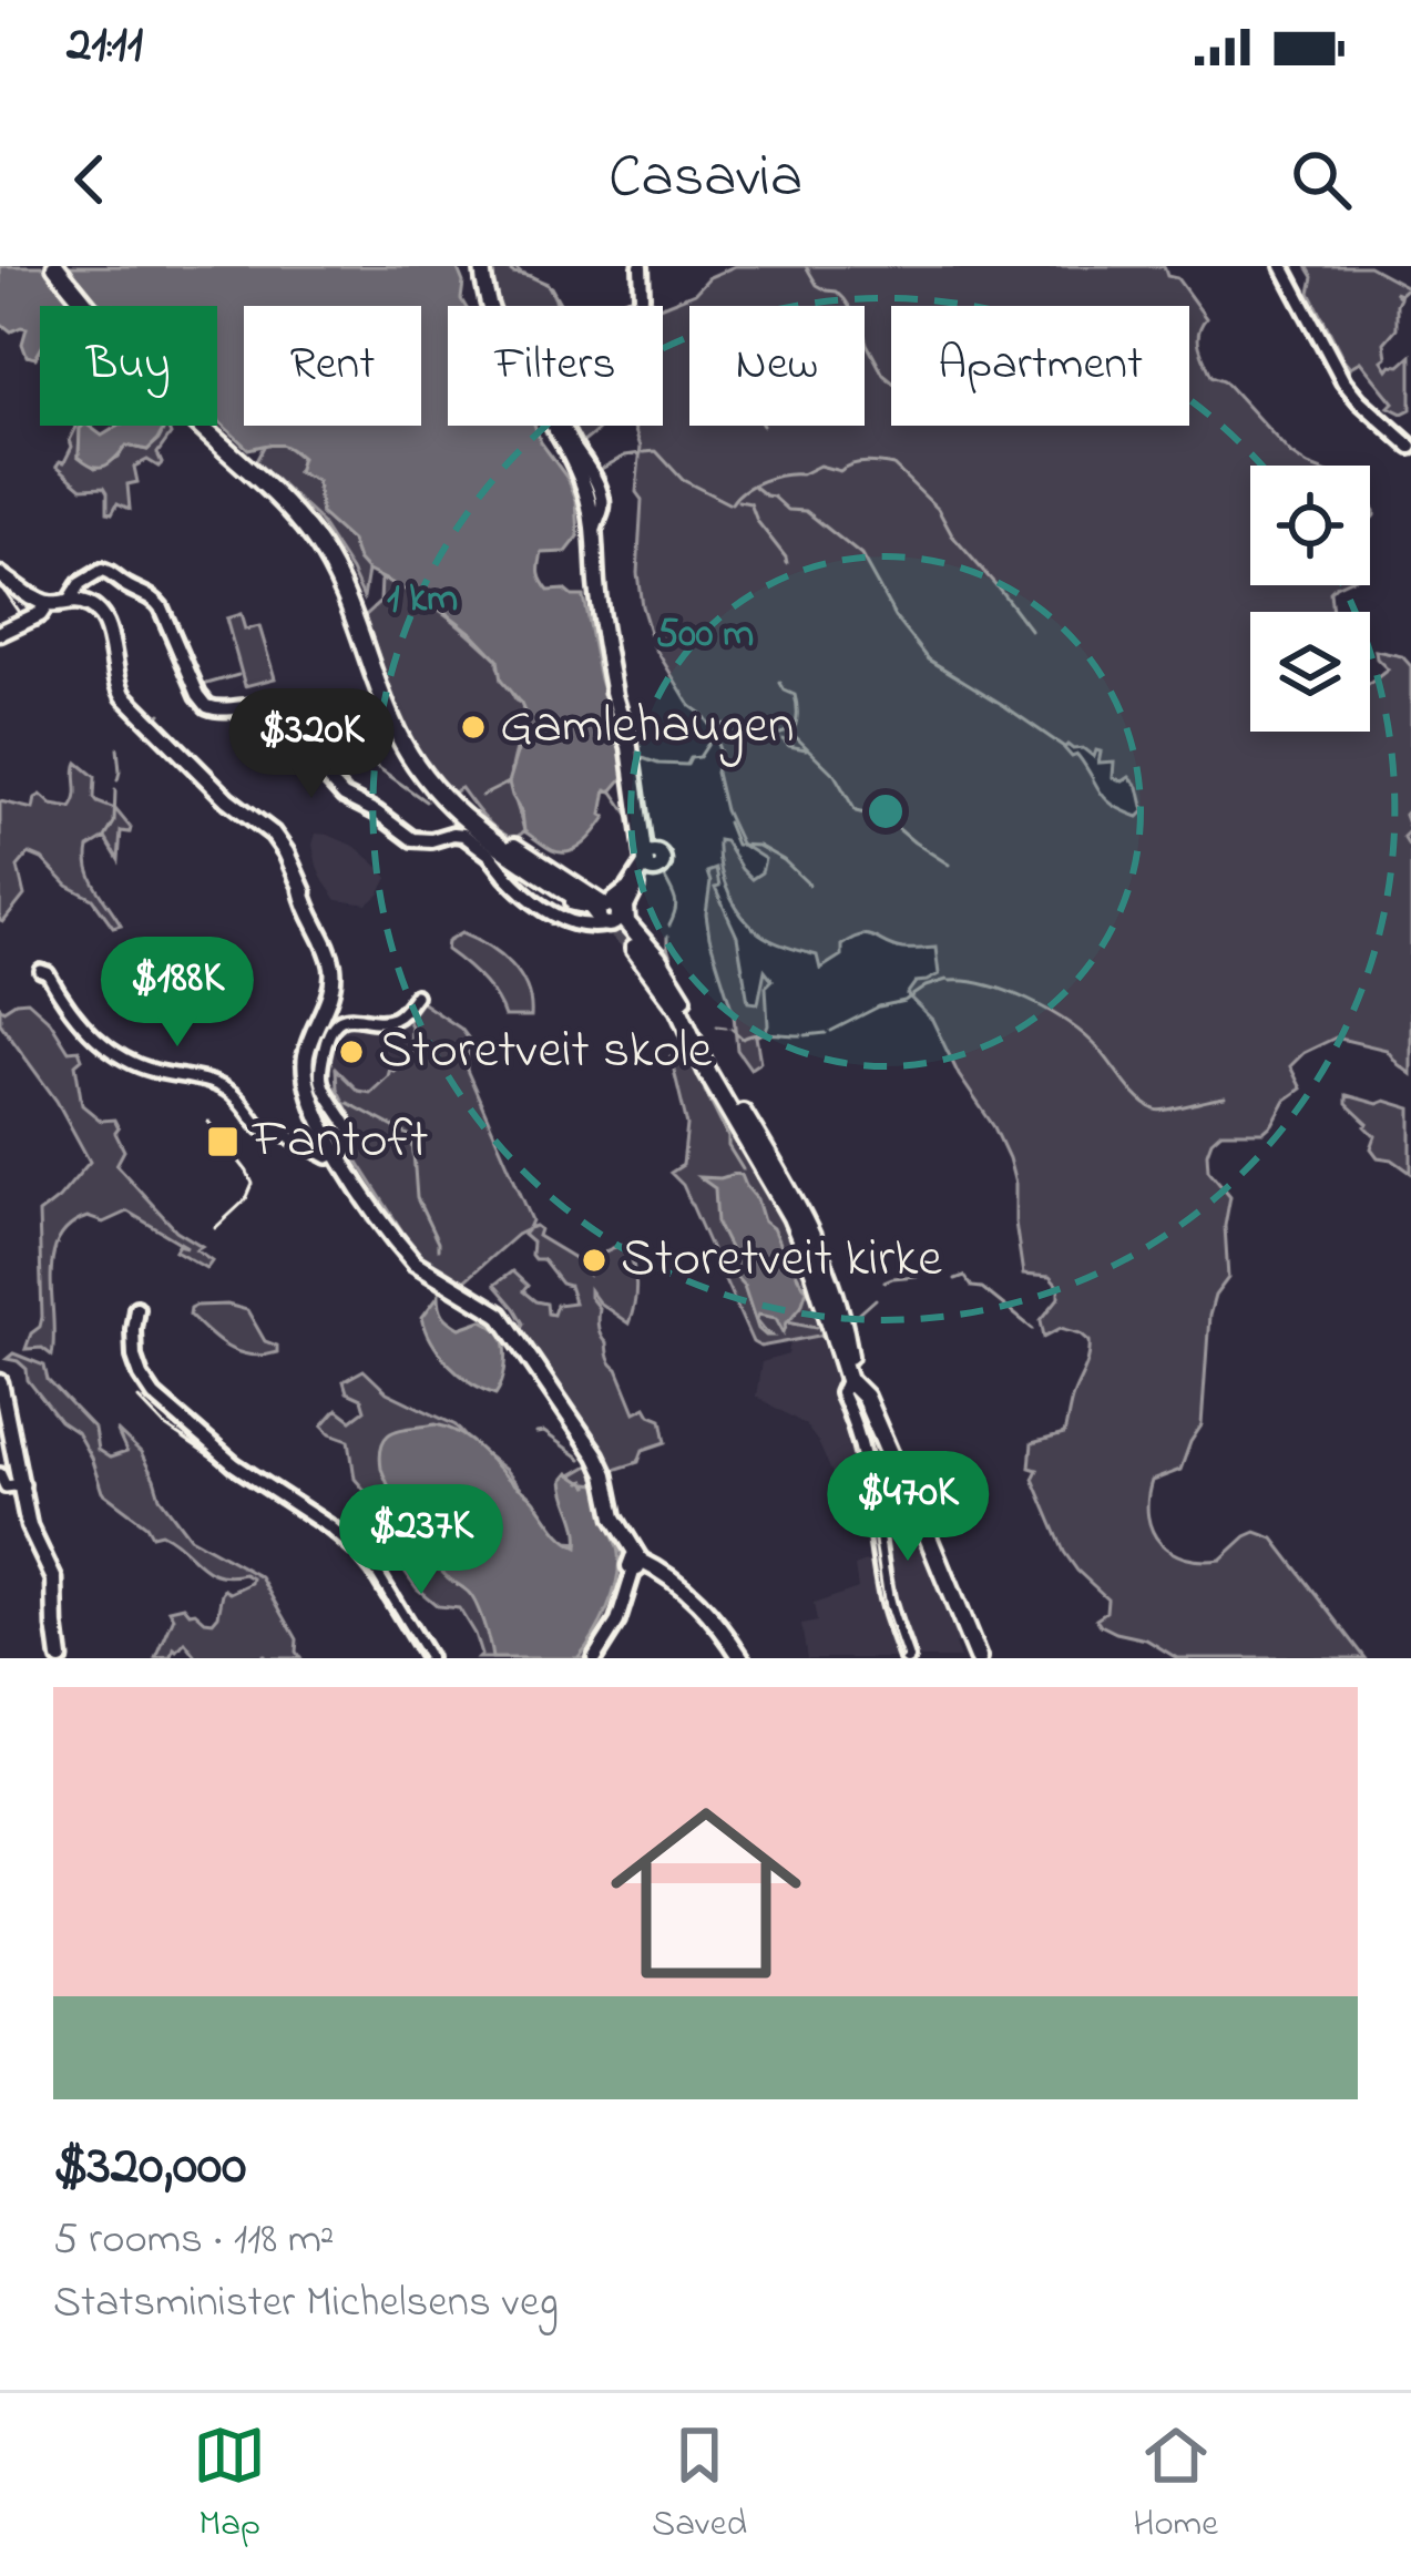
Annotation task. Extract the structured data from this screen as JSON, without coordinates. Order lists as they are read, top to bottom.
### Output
{
  "places": {
    "other": ["Gamlehaugen", "Storetveit skole", "Storetveit kirke"],
    "transit": ["Fantoft"]
  },
  "page": {
    "status": "21:11",
    "header": "Casavia",
    "chip": [
      "Buy",
      "Rent",
      "Filters",
      "New",
      "Apartment"
    ],
    "price": [
      "$320K",
      "$188K",
      "$470K",
      "$237K"
    ],
    "list": [
      {
        "name": "$320,000",
        "note": "5 rooms · 118 m² · Statsminister Michelsens veg"
      }
    ],
    "tabs": ["Map", "Saved", "Home"]
  },
  "rings": ["1 km", "500 m"]
}
